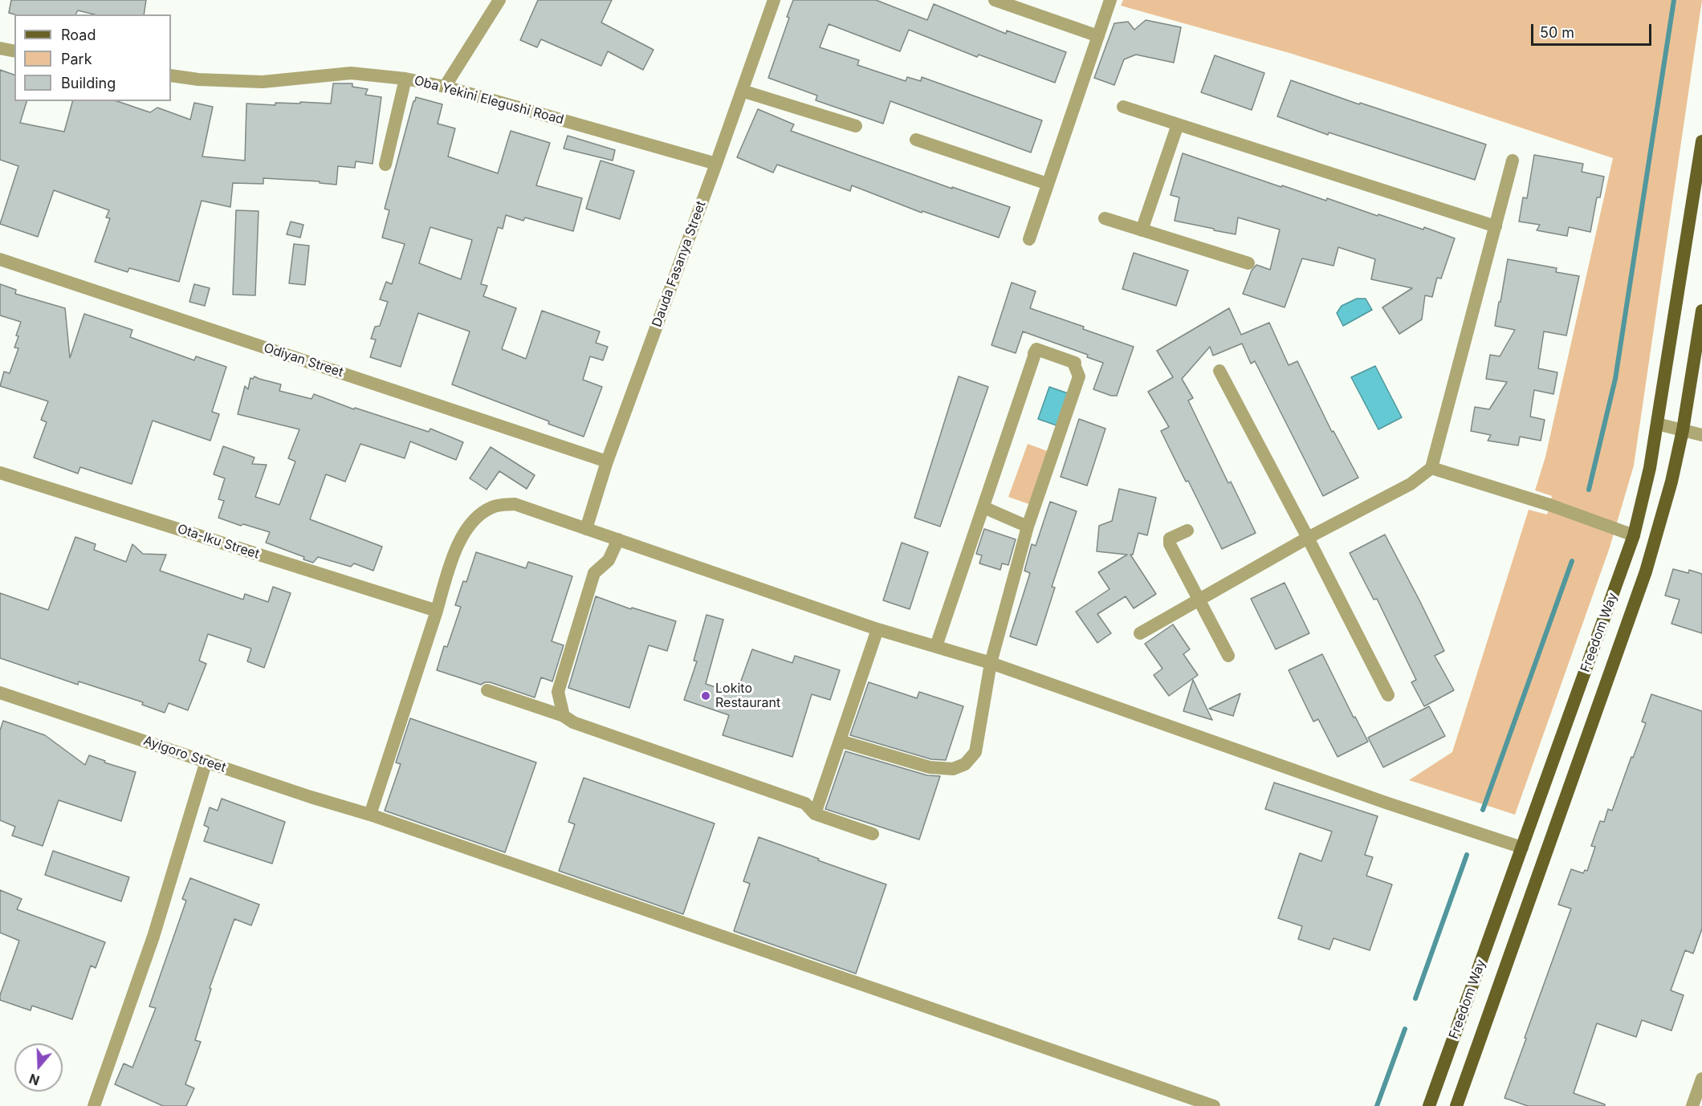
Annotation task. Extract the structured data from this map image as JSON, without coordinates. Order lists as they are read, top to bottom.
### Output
{
  "streets": {
    "main road": ["Freedom Way"],
    "street": [
      "Oba Yekini Elegushi Road",
      "Dauda Fasanya Street",
      "Odiyan Street",
      "Ota-Iku Street",
      "Ayigoro Street"
    ]
  },
  "crossings": [
    ["Oba Yekini Elegushi Road", "Dauda Fasanya Street"],
    ["Dauda Fasanya Street", "Odiyan Street"]
  ],
  "places": ["Lokito Restaurant"],
  "legend": ["Road", "Park", "Building"],
  "scale_bar": "50 m",
  "north": "bottom"
}
